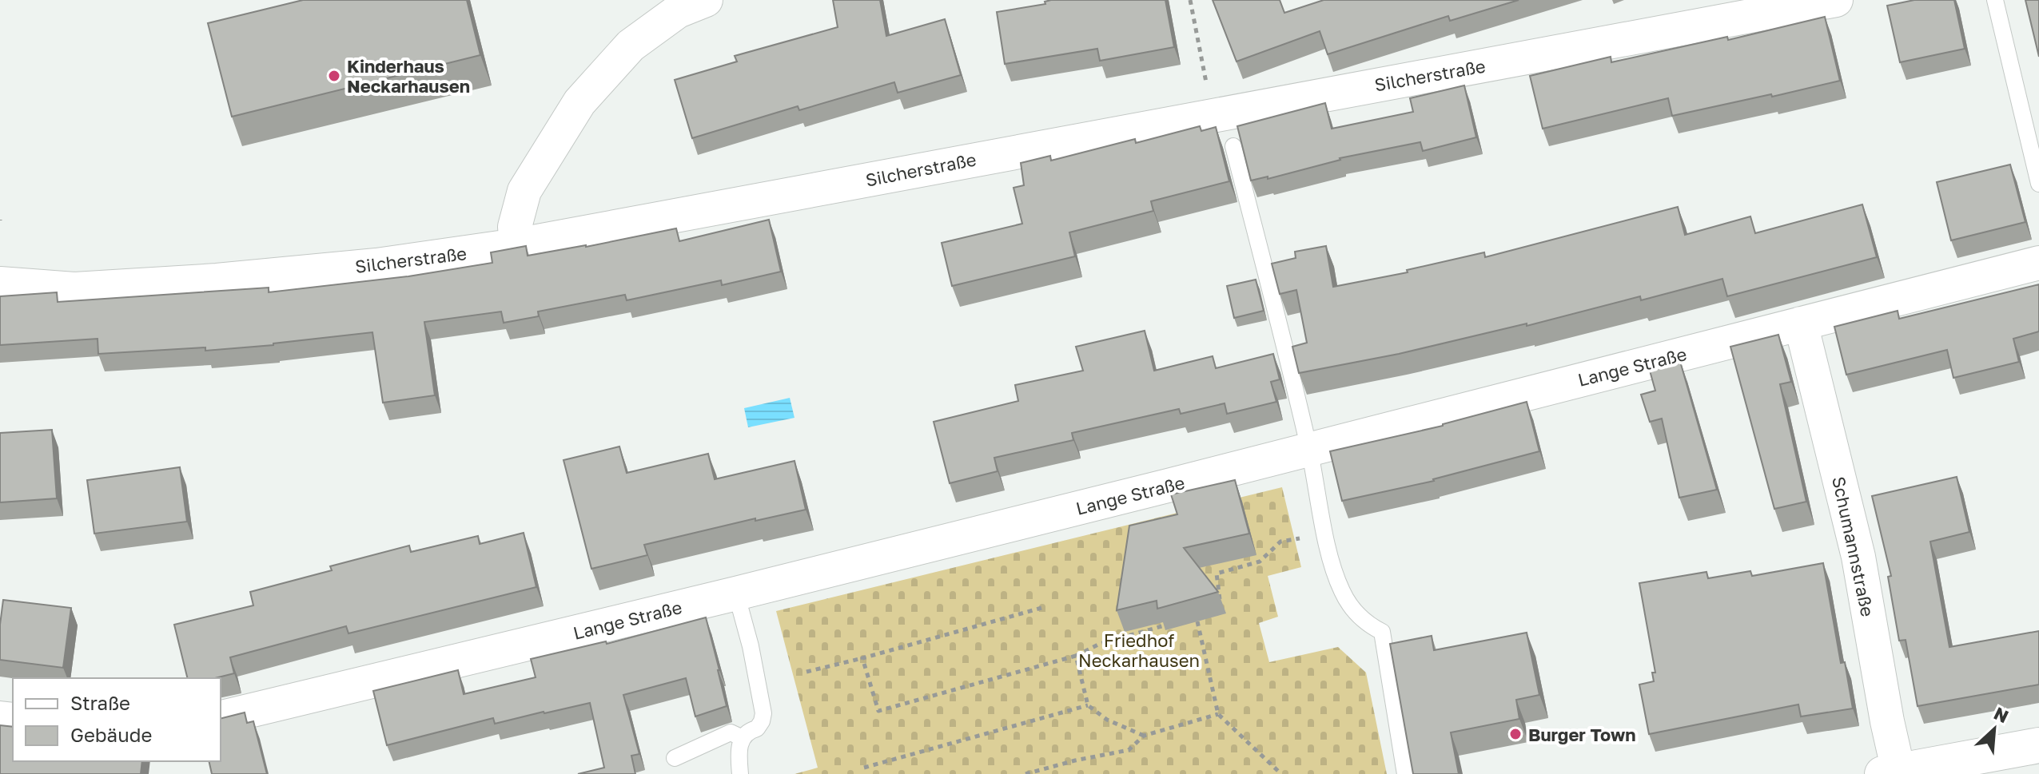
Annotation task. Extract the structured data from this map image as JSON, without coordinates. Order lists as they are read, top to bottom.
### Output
{
  "streets": {
    "street": ["Silcherstraße", "Lange Straße", "Schumannstraße"]
  },
  "crossings": [
    ["Lange Straße", "Schumannstraße"]
  ],
  "parks": ["Friedhof Neckarhausen"],
  "places": ["Kinderhaus Neckarhausen", "Burger Town"],
  "legend": ["Straße", "Gebäude"],
  "north": "top right"
}
